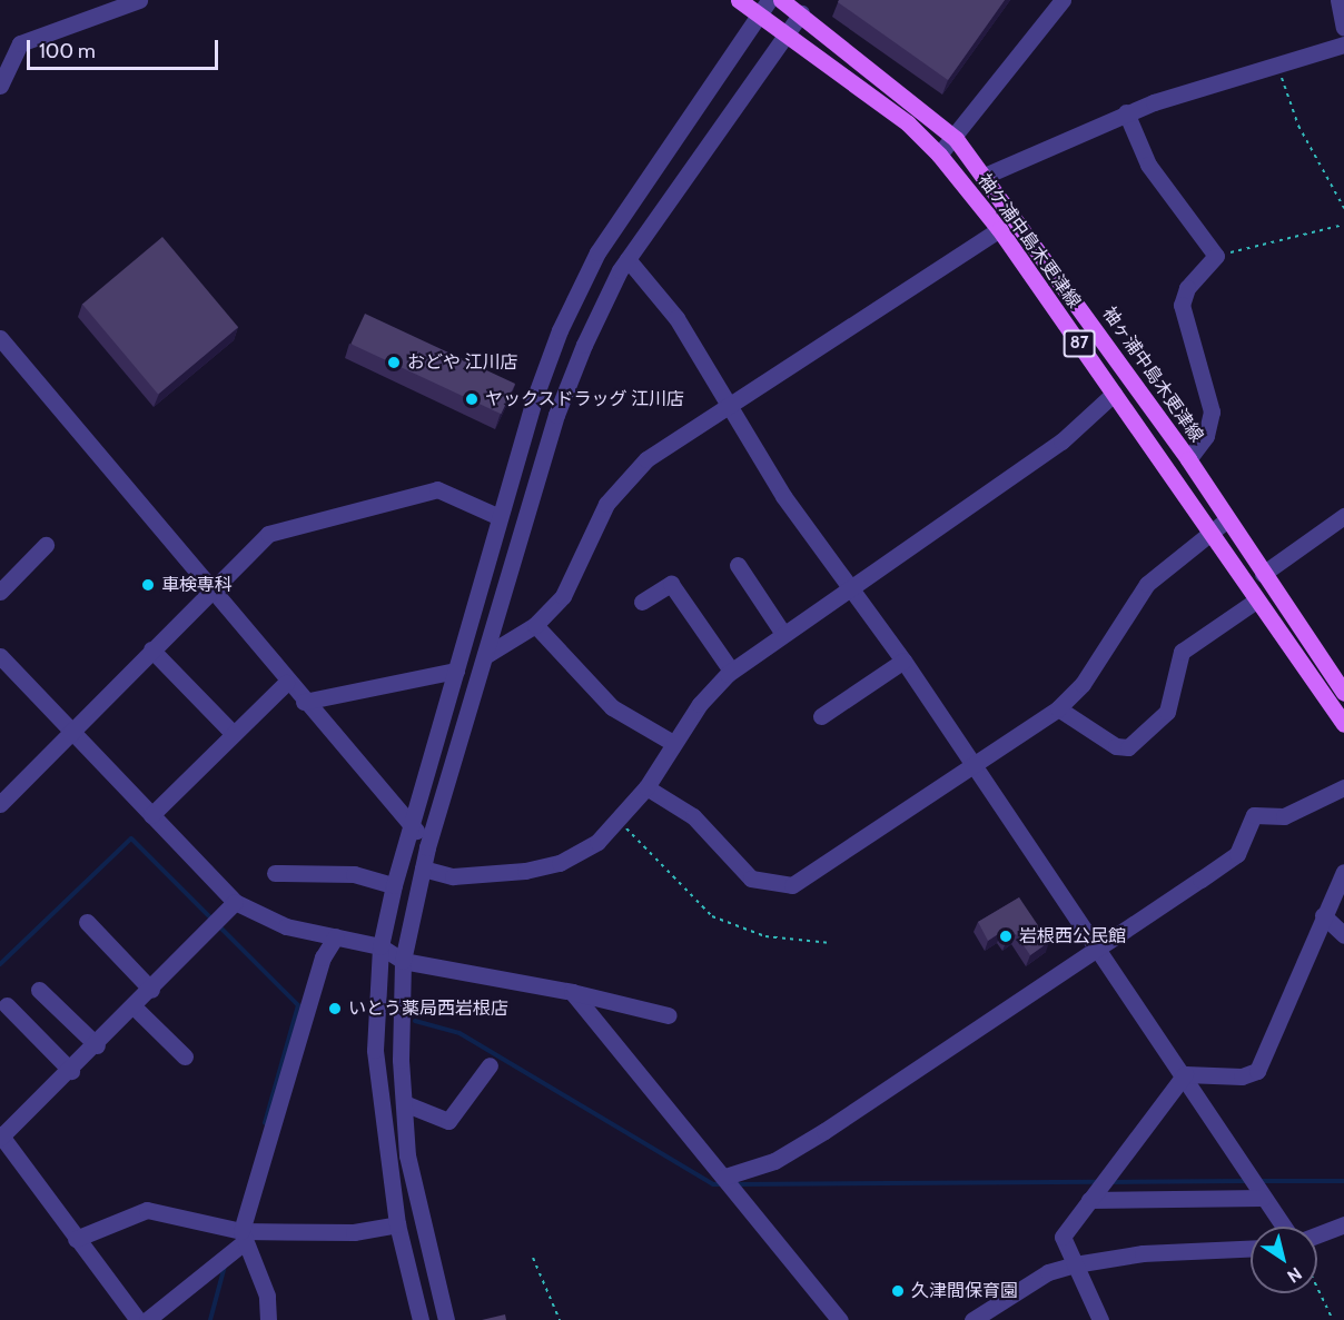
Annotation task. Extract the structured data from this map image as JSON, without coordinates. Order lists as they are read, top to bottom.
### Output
{
  "streets": {
    "main road": ["袖ケ浦中島木更津線", "87", "袖ヶ浦中島木更津線"]
  },
  "places": [
    "おどや 江川店",
    "ヤックスドラッグ 江川店",
    "車検専科",
    "岩根西公民館",
    "いとう薬局西岩根店",
    "久津間保育園"
  ],
  "scale_bar": "100 m",
  "north": "bottom right"
}
